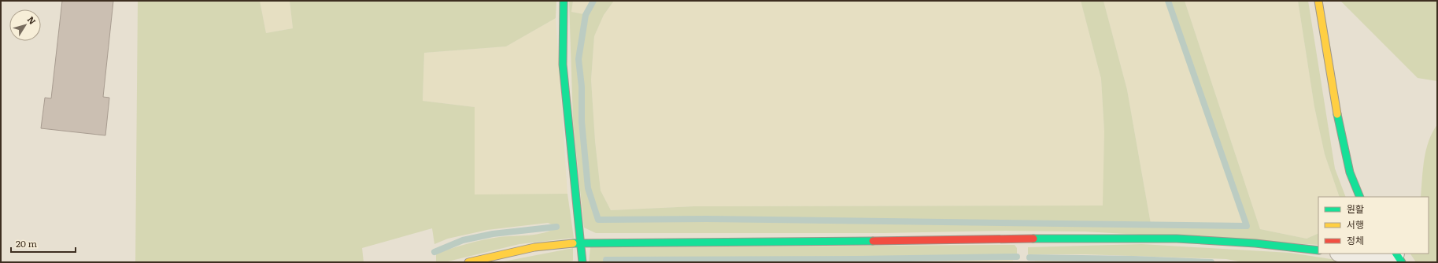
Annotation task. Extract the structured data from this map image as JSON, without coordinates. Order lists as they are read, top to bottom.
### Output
{
  "legend": ["원활", "서행", "정체"],
  "scale_bar": "20 m",
  "north": "top right"
}
